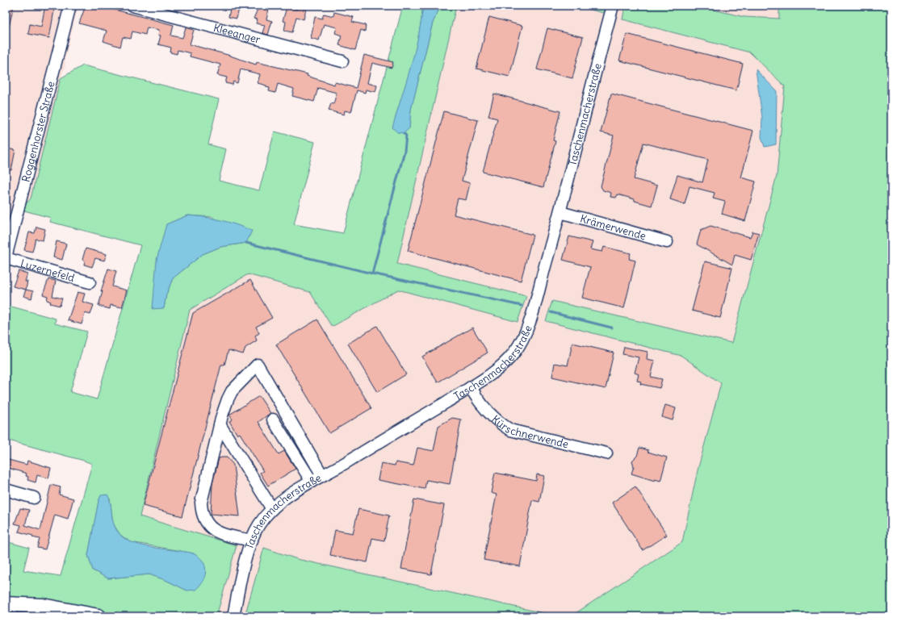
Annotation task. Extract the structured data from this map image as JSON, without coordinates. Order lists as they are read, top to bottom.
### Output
{
  "streets": {
    "street": [
      "Kleeanger",
      "Taschenmacherstraße",
      "Roggenhorster Straße",
      "Krämerwende",
      "Luzernefeld",
      "Kürschnerwende"
    ]
  },
  "crossings": [
    ["Taschenmacherstraße", "Krämerwende"],
    ["Taschenmacherstraße", "Kürschnerwende"],
    ["Roggenhorster Straße", "Luzernefeld"]
  ]
}
